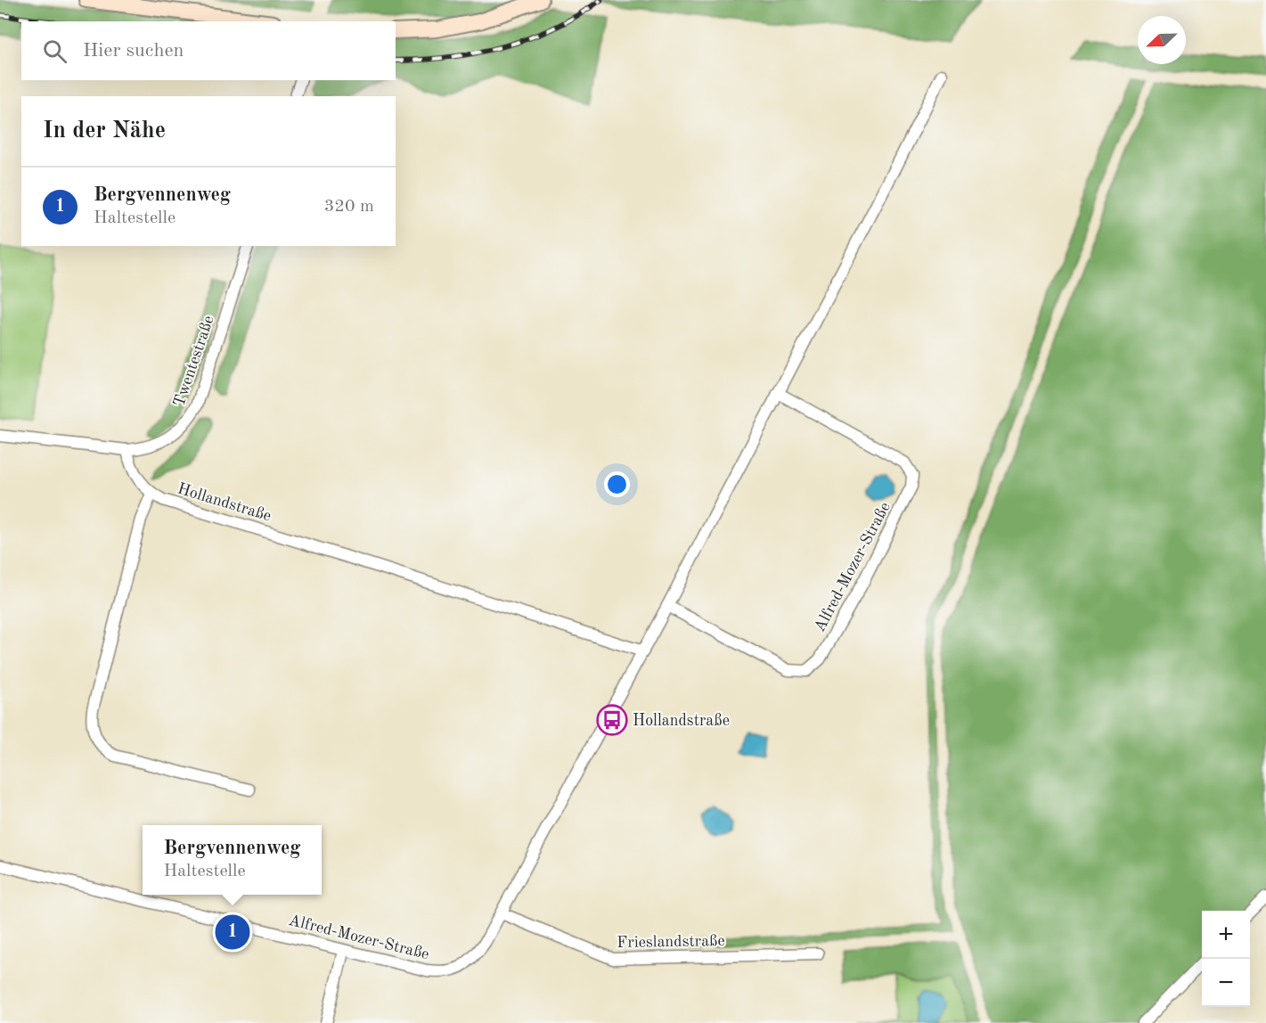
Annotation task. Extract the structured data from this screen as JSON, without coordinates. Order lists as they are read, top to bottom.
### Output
{
  "streets": {
    "street": [
      "Twentestraße",
      "Hollandstraße",
      "Alfred-Mozer-Straße",
      "Frieslandstraße"
    ]
  },
  "crossings": [
    ["Twentestraße", "Hollandstraße"],
    ["Hollandstraße", "Alfred-Mozer-Straße"],
    ["Alfred-Mozer-Straße", "Frieslandstraße"]
  ],
  "places": {
    "bus stop": ["Hollandstraße"]
  },
  "north": "bottom left",
  "page": {
    "search": "Hier suchen",
    "heading": "In der Nähe",
    "list": [
      {
        "mark": "1",
        "name": "Bergvennenweg",
        "note": "Haltestelle",
        "value": "320 m"
      }
    ],
    "popup": ["Bergvennenweg", "Haltestelle"],
    "map_buttons": ["+", "−"],
    "pins": "1"
  }
}
